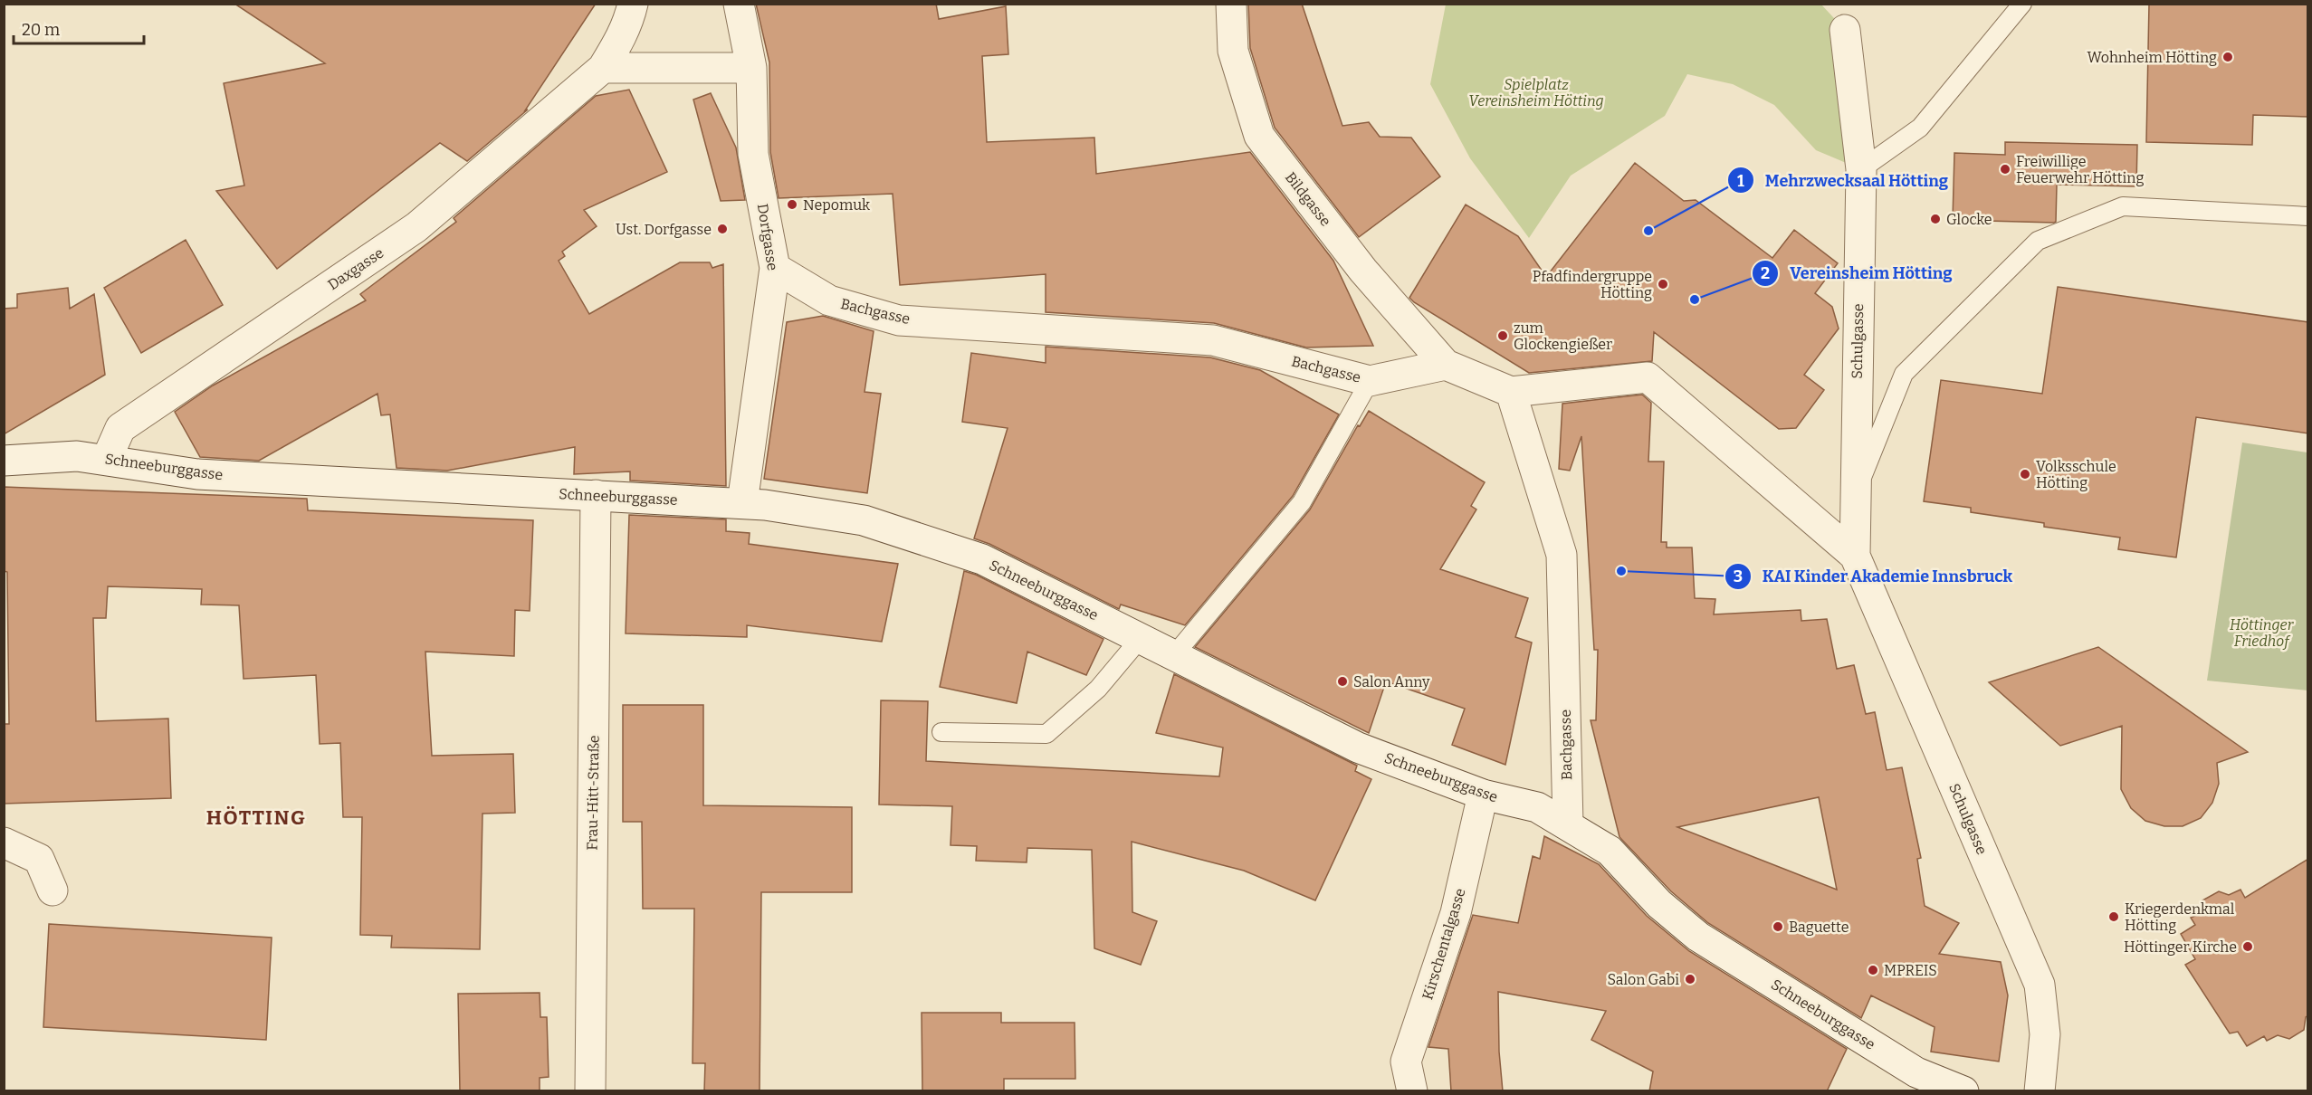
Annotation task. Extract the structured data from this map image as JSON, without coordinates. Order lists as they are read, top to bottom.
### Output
{
  "streets": {
    "street": [
      "Bildgasse",
      "Dorfgasse",
      "Daxgasse",
      "Bachgasse",
      "Schulgasse",
      "Schneeburggasse",
      "Frau-Hitt-Straße",
      "Kirschentalgasse"
    ]
  },
  "crossings": [
    ["Bildgasse", "Bachgasse"],
    ["Dorfgasse", "Bachgasse"],
    ["Dorfgasse", "Schneeburggasse"],
    ["Daxgasse", "Schneeburggasse"],
    ["Bachgasse", "Schulgasse"],
    ["Bachgasse", "Schneeburggasse"],
    ["Schneeburggasse", "Frau-Hitt-Straße"],
    ["Schneeburggasse", "Kirschentalgasse"]
  ],
  "districts": ["HÖTTING"],
  "parks": ["Spielplatz Vereinsheim Hötting", "Höttinger Friedhof"],
  "places": [
    "Wohnheim Hötting",
    "Freiwillige Feuerwehr Hötting",
    "Nepomuk",
    "Glocke",
    "Ust. Dorfgasse",
    "Mehrzwecksaal Hötting",
    "Pfadfindergruppe Hötting",
    "Vereinsheim Hötting",
    "zum Glockengießer",
    "Volksschule Hötting",
    "KAI Kinder Akademie Innsbruck",
    "Salon Anny",
    "Kriegerdenkmal Hötting",
    "Baguette",
    "Höttinger Kirche",
    "MPREIS",
    "Salon Gabi"
  ],
  "scale_bar": "20 m"
}
